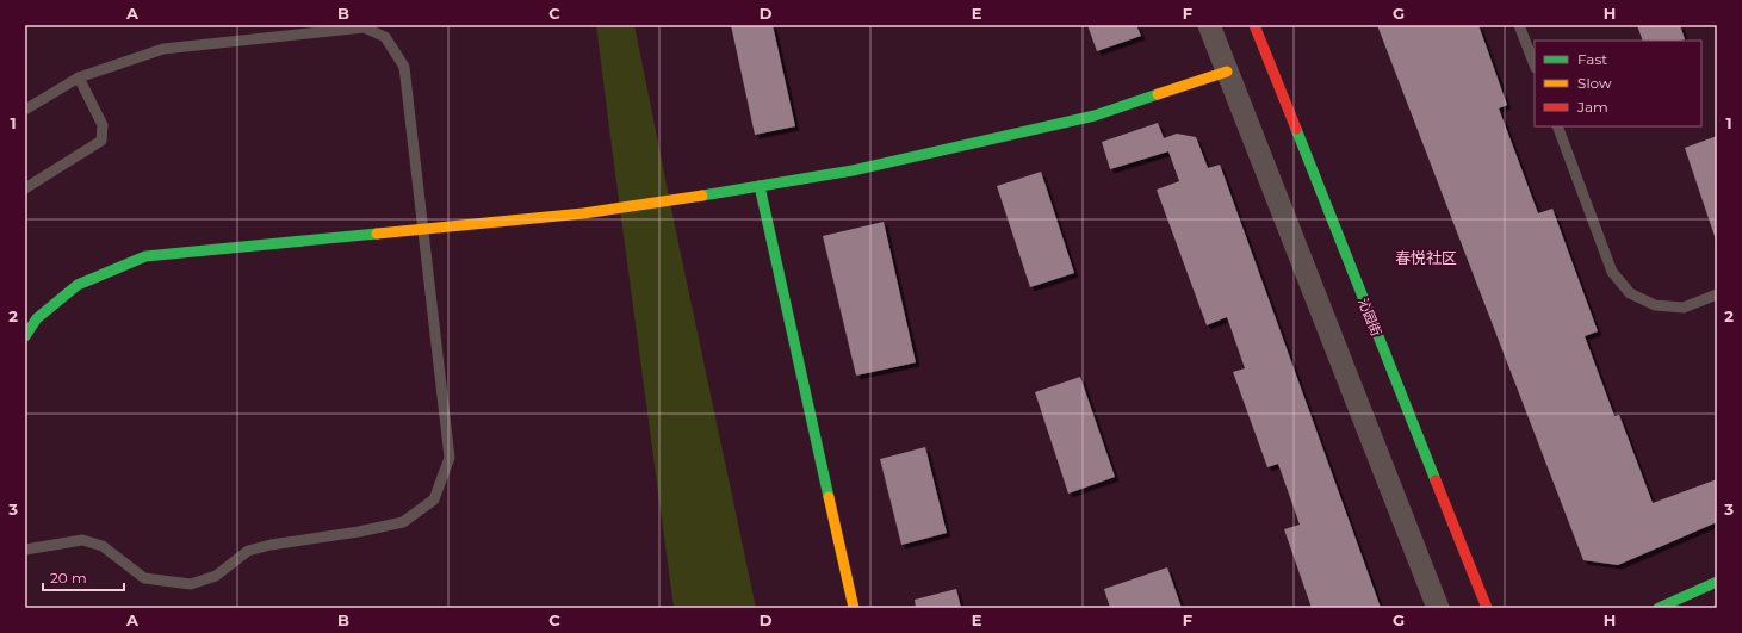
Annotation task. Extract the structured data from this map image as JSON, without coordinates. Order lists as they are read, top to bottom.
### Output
{
  "streets": {
    "street": ["沁园街"]
  },
  "districts": ["春悦社区"],
  "legend": ["Fast", "Slow", "Jam"],
  "scale_bar": "20 m",
  "grid": {
    "columns": [
      "A",
      "B",
      "C",
      "D",
      "E",
      "F",
      "G",
      "H"
    ],
    "rows": ["1", "2", "3"]
  }
}
